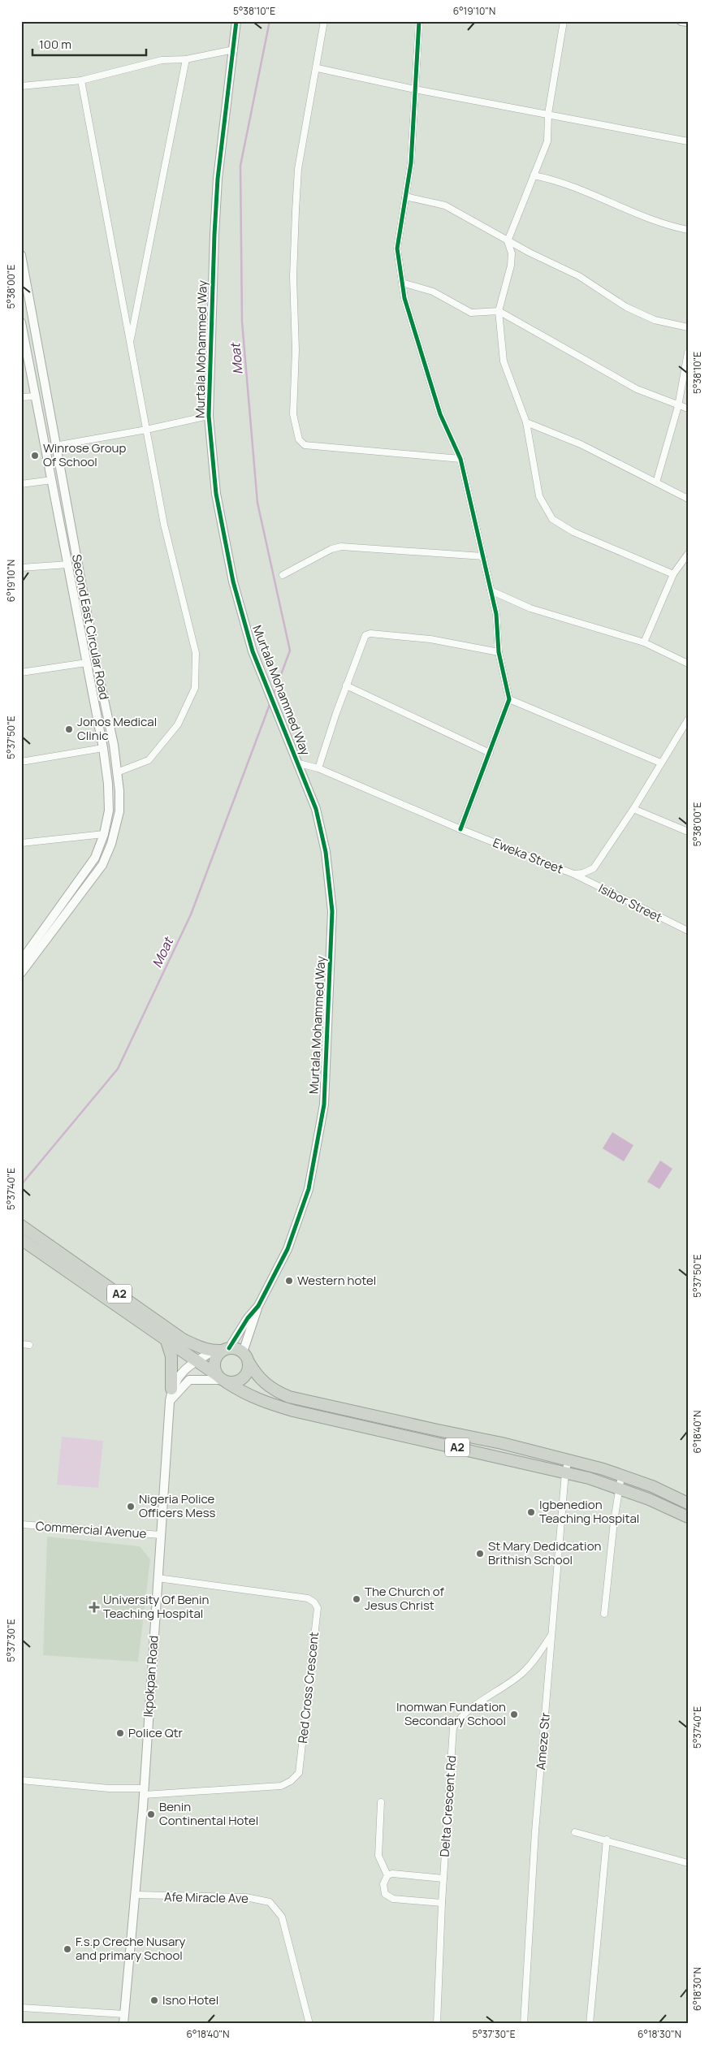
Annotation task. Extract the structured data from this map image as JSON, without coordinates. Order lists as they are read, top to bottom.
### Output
{
  "streets": {
    "highway": ["A2"],
    "street": [
      "Murtala Mohammed Way",
      "Second East Circular Road",
      "Eweka Street",
      "Isibor Street",
      "Commercial Avenue",
      "Ikpokpan Road",
      "Red Cross Crescent",
      "Ameze Str",
      "Delta Crescent Rd",
      "Afe Miracle Ave"
    ]
  },
  "crossings": [
    ["Murtala Mohammed Way", "Eweka Street"],
    ["Eweka Street", "Isibor Street"],
    ["A2", "Ikpokpan Road"],
    ["A2", "Ameze Str"],
    ["Commercial Avenue", "Ikpokpan Road"],
    ["Ikpokpan Road", "Red Cross Crescent"],
    ["Ikpokpan Road", "Afe Miracle Ave"],
    ["Ameze Str", "Delta Crescent Rd"]
  ],
  "water": ["Moat"],
  "places": {
    "other": [
      "Winrose Group Of School",
      "Jonos Medical Clinic",
      "Western hotel",
      "Nigeria Police Officers Mess",
      "Igbenedion Teaching Hospital",
      "St Mary Dedidcation Brithish School",
      "The Church of Jesus Christ",
      "Inomwan Fundation Secondary School",
      "Police Qtr",
      "Benin Continental Hotel",
      "F.s.p Creche Nusary and primary School",
      "Isno Hotel"
    ],
    "health": ["University Of Benin Teaching Hospital"]
  },
  "scale_bar": "100 m",
  "coordinates": [
    "5°38'10\"E",
    "6°19'10\"N",
    "5°38'00\"E",
    "5°37'50\"E",
    "5°37'40\"E",
    "6°18'40\"N",
    "5°37'30\"E",
    "6°18'30\"N"
  ]
}
